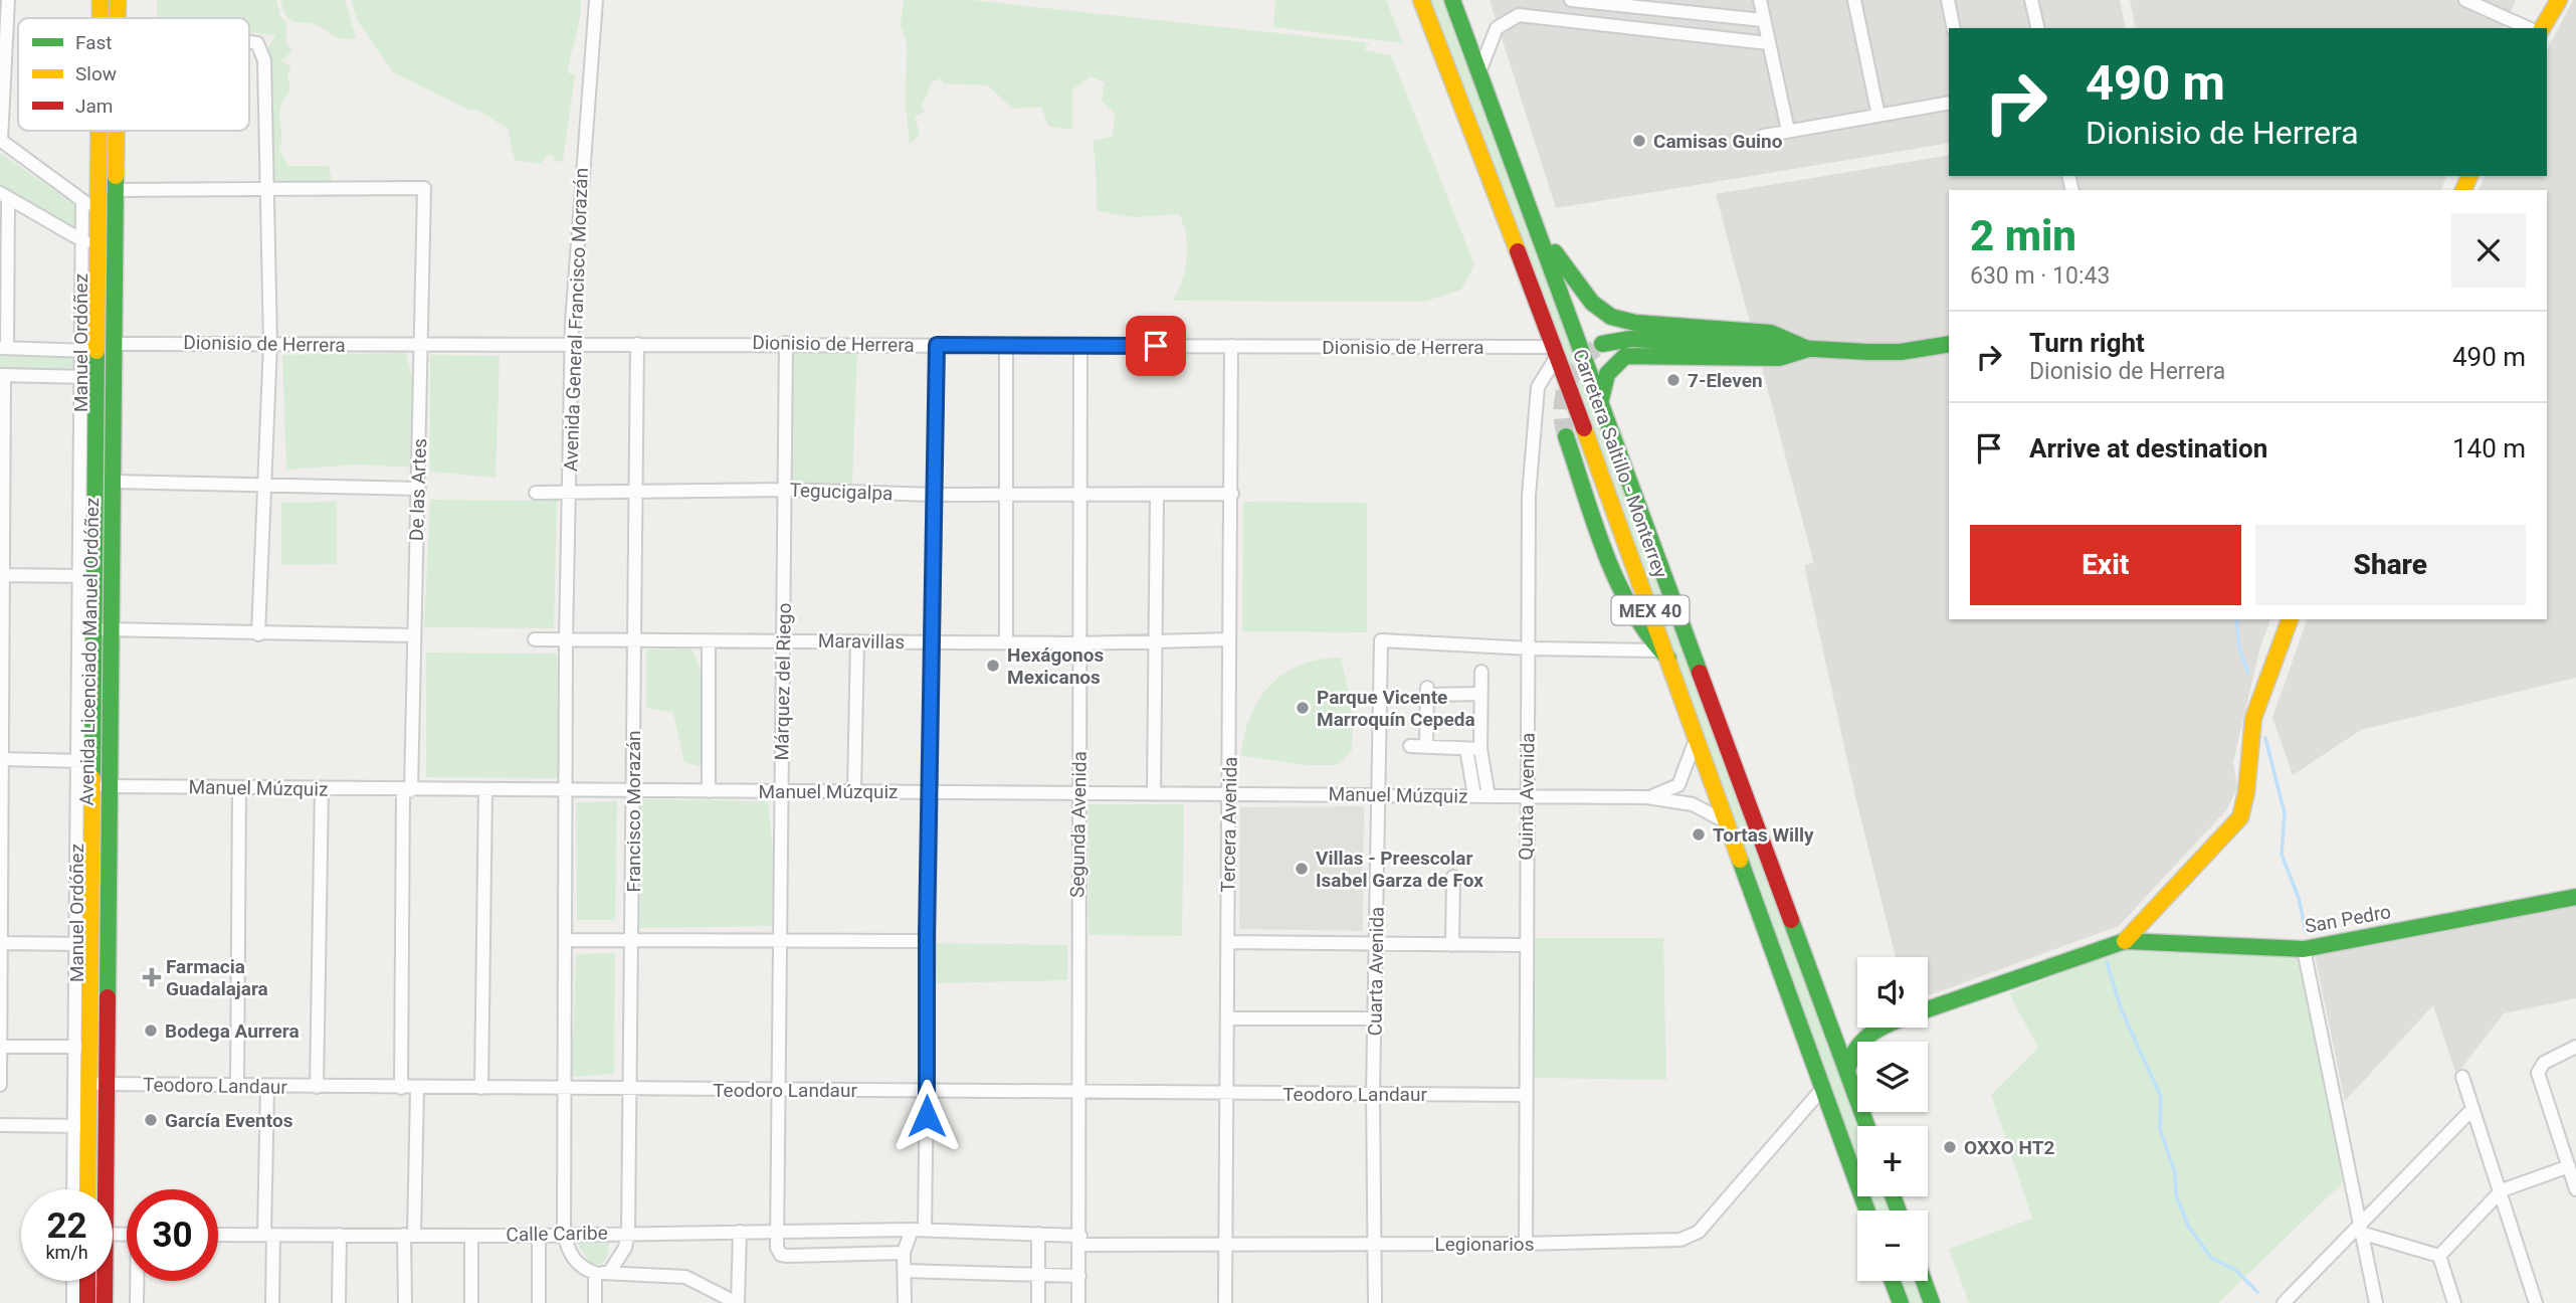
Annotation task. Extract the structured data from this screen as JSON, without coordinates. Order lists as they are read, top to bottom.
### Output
{
  "streets": {
    "main road": [
      "Carretera Saltillo - Monterrey",
      "MEX 40",
      "Avenida Licenciado Manuel Ordóñez",
      "San Pedro"
    ],
    "street": [
      "Avenida General Francisco Morazán",
      "Manuel Ordóñez",
      "Dionisio de Herrera",
      "De las Artes",
      "Tegucigalpa",
      "Maravillas",
      "Márquez del Riego",
      "Manuel Múzquiz",
      "Quinta Avenida",
      "Francisco Morazán",
      "Segunda Avenida",
      "Tercera Avenida",
      "Cuarta Avenida",
      "Teodoro Landaur",
      "Calle Caribe",
      "Legionarios"
    ]
  },
  "crossings": [
    ["Avenida General Francisco Morazán", "Dionisio de Herrera"],
    ["Avenida General Francisco Morazán", "Tegucigalpa"],
    ["Avenida General Francisco Morazán", "Maravillas"],
    ["Manuel Ordóñez", "Dionisio de Herrera"],
    ["Manuel Ordóñez", "Avenida Licenciado Manuel Ordóñez"],
    ["Dionisio de Herrera", "Carretera Saltillo - Monterrey"],
    ["Dionisio de Herrera", "De las Artes"],
    ["Dionisio de Herrera", "Avenida Licenciado Manuel Ordóñez"],
    ["Dionisio de Herrera", "Márquez del Riego"],
    ["Dionisio de Herrera", "Quinta Avenida"],
    ["Dionisio de Herrera", "Francisco Morazán"],
    ["Dionisio de Herrera", "Segunda Avenida"],
    ["Dionisio de Herrera", "Tercera Avenida"],
    ["Carretera Saltillo - Monterrey", "Manuel Múzquiz"],
    ["Carretera Saltillo - Monterrey", "Quinta Avenida"],
    ["Carretera Saltillo - Monterrey", "Legionarios"],
    ["De las Artes", "Manuel Múzquiz"],
    ["De las Artes", "Teodoro Landaur"],
    ["Tegucigalpa", "Márquez del Riego"],
    ["Tegucigalpa", "Francisco Morazán"],
    ["Tegucigalpa", "Segunda Avenida"],
    ["Tegucigalpa", "Tercera Avenida"],
    ["Maravillas", "Márquez del Riego"],
    ["Maravillas", "Francisco Morazán"],
    ["Maravillas", "Segunda Avenida"],
    ["Maravillas", "Tercera Avenida"],
    ["Avenida Licenciado Manuel Ordóñez", "Manuel Múzquiz"],
    ["Avenida Licenciado Manuel Ordóñez", "Teodoro Landaur"],
    ["Márquez del Riego", "Manuel Múzquiz"],
    ["Márquez del Riego", "Teodoro Landaur"],
    ["Márquez del Riego", "Calle Caribe"],
    ["Manuel Múzquiz", "Quinta Avenida"],
    ["Manuel Múzquiz", "Francisco Morazán"],
    ["Manuel Múzquiz", "Segunda Avenida"],
    ["Manuel Múzquiz", "Tercera Avenida"],
    ["Manuel Múzquiz", "Cuarta Avenida"],
    ["Quinta Avenida", "Cuarta Avenida"],
    ["Quinta Avenida", "Teodoro Landaur"],
    ["Quinta Avenida", "Legionarios"],
    ["Francisco Morazán", "Teodoro Landaur"],
    ["Francisco Morazán", "Calle Caribe"],
    ["Segunda Avenida", "Teodoro Landaur"],
    ["Segunda Avenida", "Legionarios"],
    ["Tercera Avenida", "Teodoro Landaur"],
    ["Tercera Avenida", "Legionarios"],
    ["Cuarta Avenida", "Teodoro Landaur"],
    ["Cuarta Avenida", "Legionarios"],
    ["Calle Caribe", "Legionarios"]
  ],
  "places": {
    "other": [
      "Camisas Guino",
      "7-Eleven",
      "Hexágonos Mexicanos",
      "Parque Vicente Marroquín Cepeda",
      "Tortas Willy",
      "Villas - Preescolar Isabel Garza de Fox",
      "Bodega Aurrera",
      "García Eventos",
      "OXXO HT2"
    ],
    "health": ["Farmacia Guadalajara"]
  },
  "legend": ["Fast", "Slow", "Jam"],
  "page": {
    "turn": ["490 m", "Dionisio de Herrera"],
    "heading": ["2 min", "630 m · 10:43"],
    "list": [
      {
        "name": "Turn right",
        "note": "Dionisio de Herrera",
        "value": "490 m"
      },
      {
        "name": "Arrive at destination",
        "value": "140 m"
      }
    ],
    "buttons": ["Exit", "Share"],
    "map_buttons": ["+", "−"],
    "speed": "22 km/h",
    "limit": "30"
  }
}
